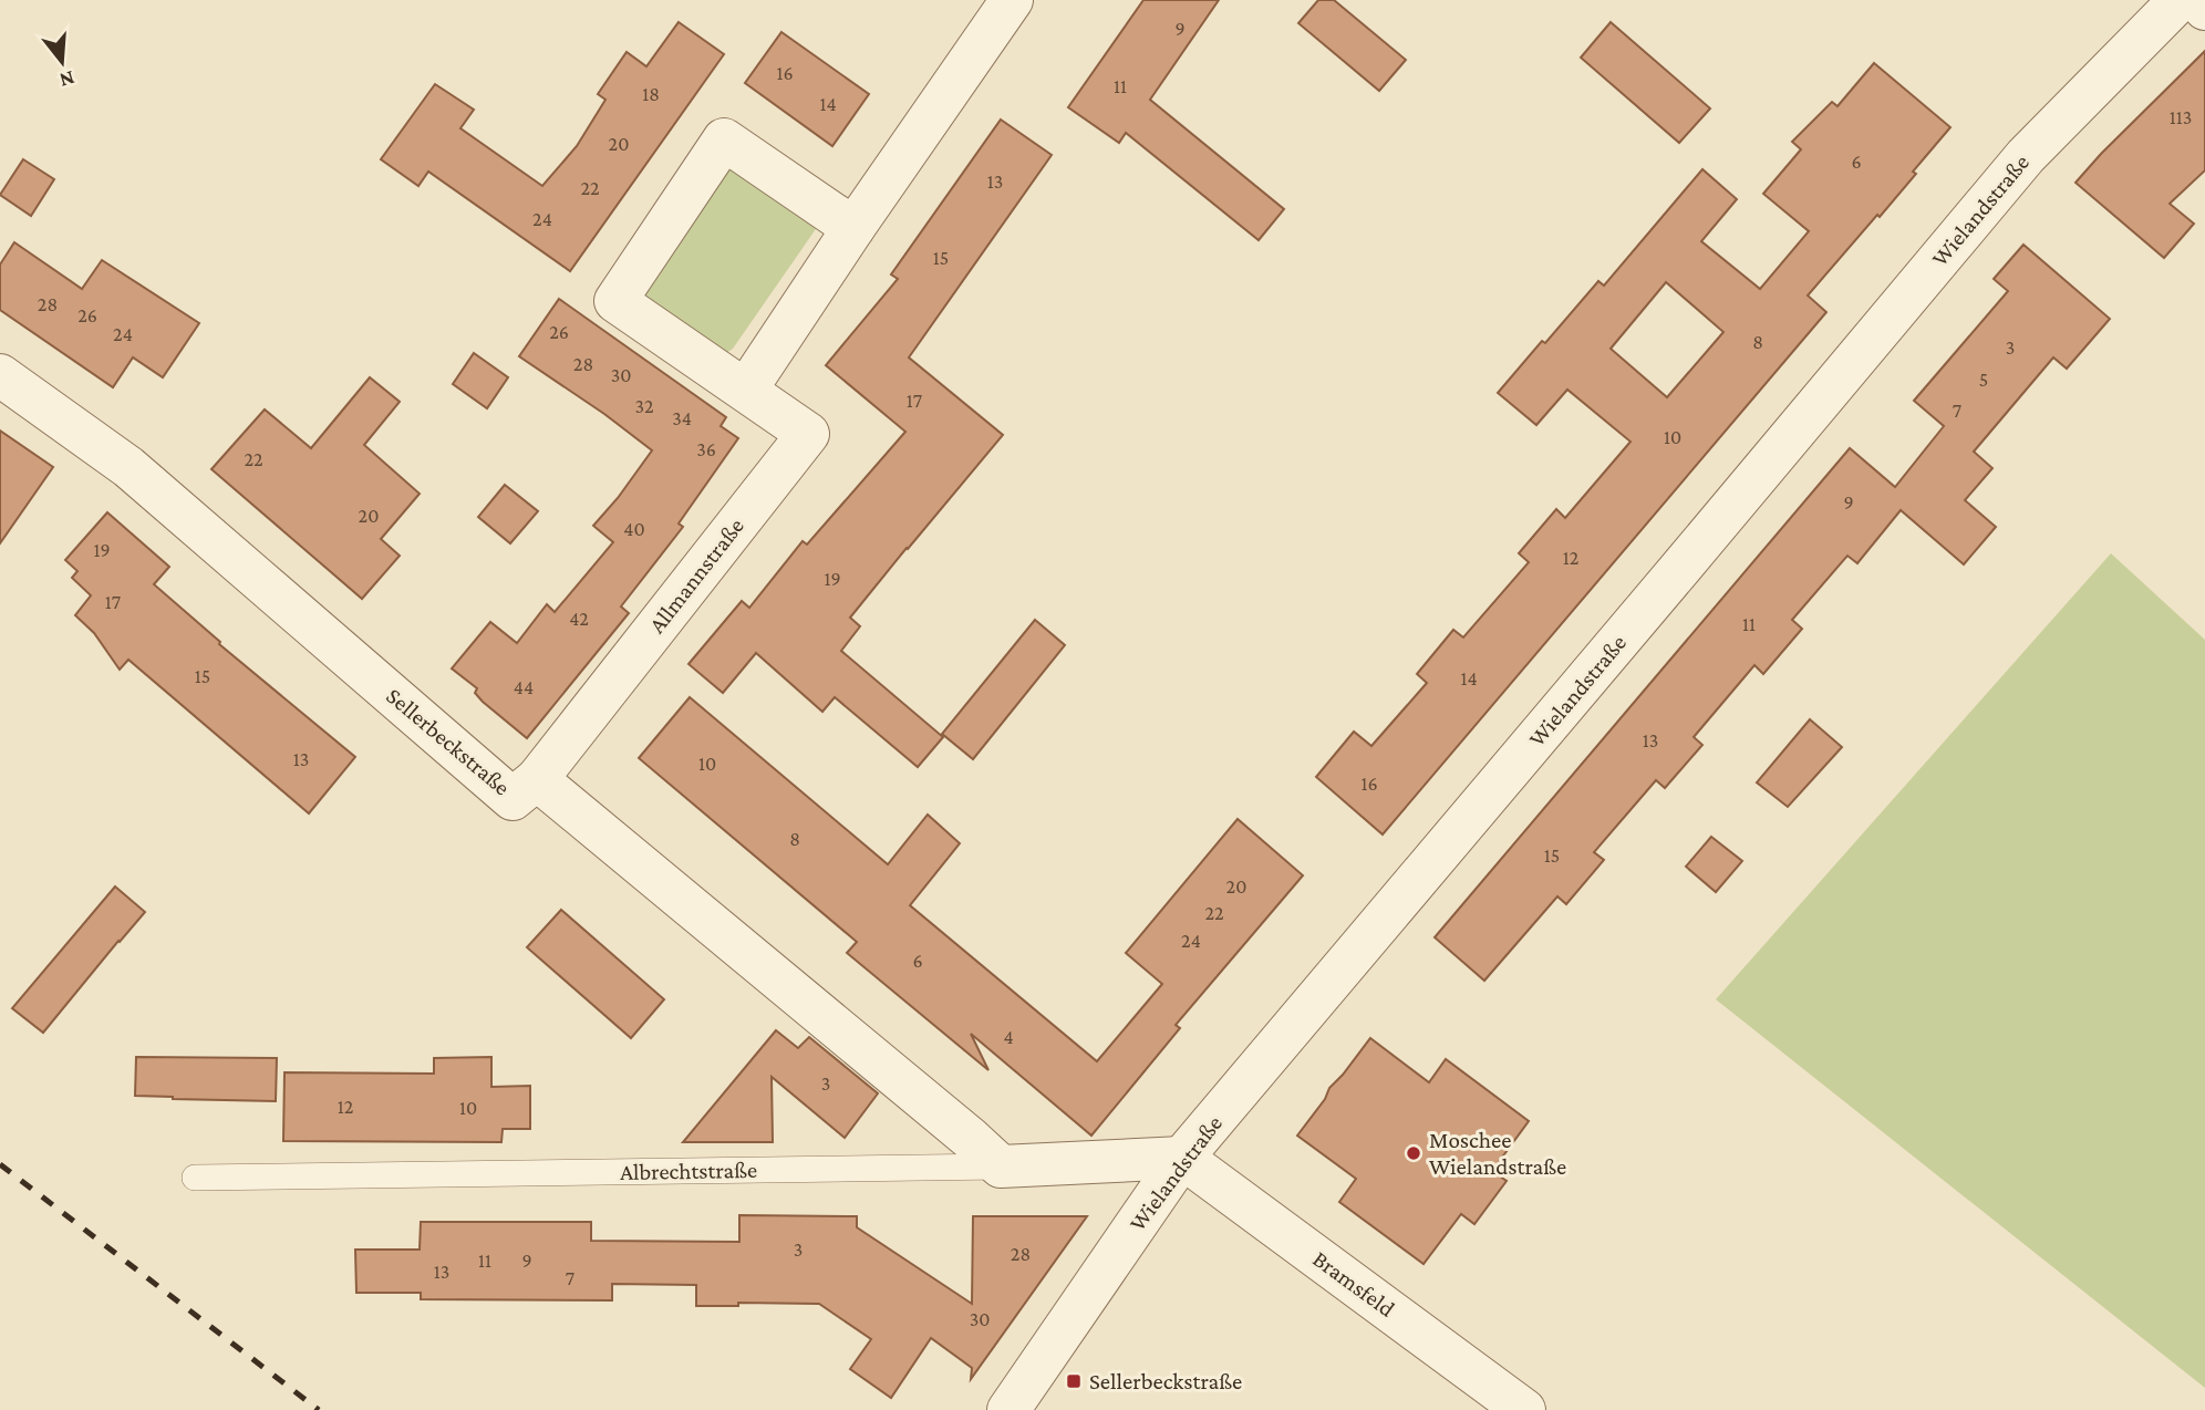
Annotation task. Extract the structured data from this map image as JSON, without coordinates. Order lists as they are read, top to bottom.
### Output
{
  "streets": {
    "street": [
      "Wielandstraße",
      "Allmannstraße",
      "Sellerbeckstraße",
      "Albrechtstraße",
      "Bramsfeld"
    ]
  },
  "crossings": [
    ["Wielandstraße", "Albrechtstraße"],
    ["Wielandstraße", "Bramsfeld"],
    ["Allmannstraße", "Sellerbeckstraße"],
    ["Sellerbeckstraße", "Albrechtstraße"],
    ["Albrechtstraße", "Bramsfeld"]
  ],
  "places": {
    "other": ["Moschee Wielandstraße"],
    "transit": ["Sellerbeckstraße"]
  },
  "house_numbers": [
    "9",
    "16",
    "11",
    "18",
    "14",
    "113",
    "20",
    "6",
    "13",
    "22",
    "24",
    "15",
    "28",
    "26",
    "26",
    "24",
    "8",
    "3",
    "28",
    "30",
    "5",
    "17",
    "32",
    "7",
    "34",
    "10",
    "36",
    "22",
    "9",
    "20",
    "40",
    "19",
    "12",
    "19",
    "17",
    "42",
    "11",
    "15",
    "14",
    "44",
    "13",
    "13",
    "10",
    "16",
    "8",
    "15",
    "20",
    "22",
    "24",
    "6",
    "4",
    "3",
    "12",
    "10",
    "3",
    "28",
    "11",
    "9",
    "13",
    "7",
    "30"
  ],
  "north": "bottom"
}
